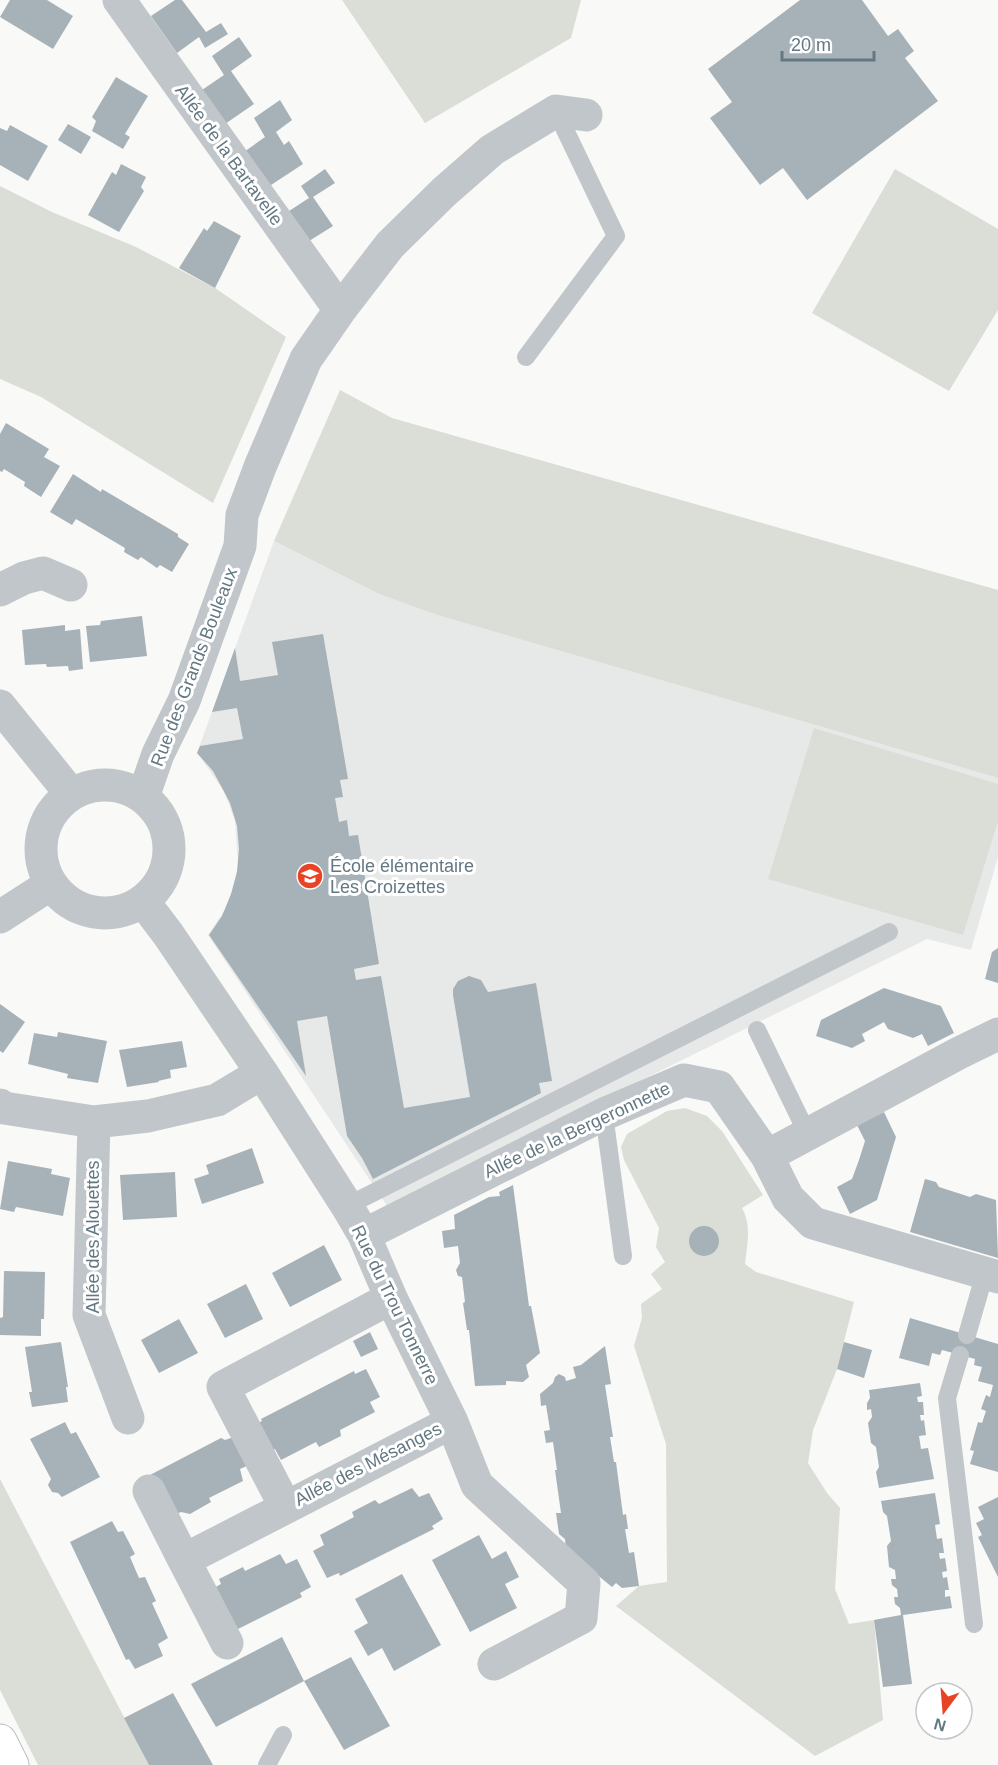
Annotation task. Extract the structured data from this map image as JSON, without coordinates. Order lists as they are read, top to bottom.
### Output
{
  "streets": {
    "street": [
      "Allée de la Bartavelle",
      "Rue des Grands Bouleaux",
      "Allée de la Bergeronnette",
      "Allée des Alouettes",
      "Rue du Trou Tonnerre",
      "Allée des Mésanges"
    ]
  },
  "crossings": [
    ["Allée de la Bartavelle", "Rue des Grands Bouleaux"],
    ["Rue des Grands Bouleaux", "Rue du Trou Tonnerre"],
    ["Allée de la Bergeronnette", "Rue du Trou Tonnerre"],
    ["Rue du Trou Tonnerre", "Allée des Mésanges"]
  ],
  "places": {
    "school or university": ["École élémentaire Les Croizettes"]
  },
  "scale_bar": "20 m",
  "north": "bottom"
}
